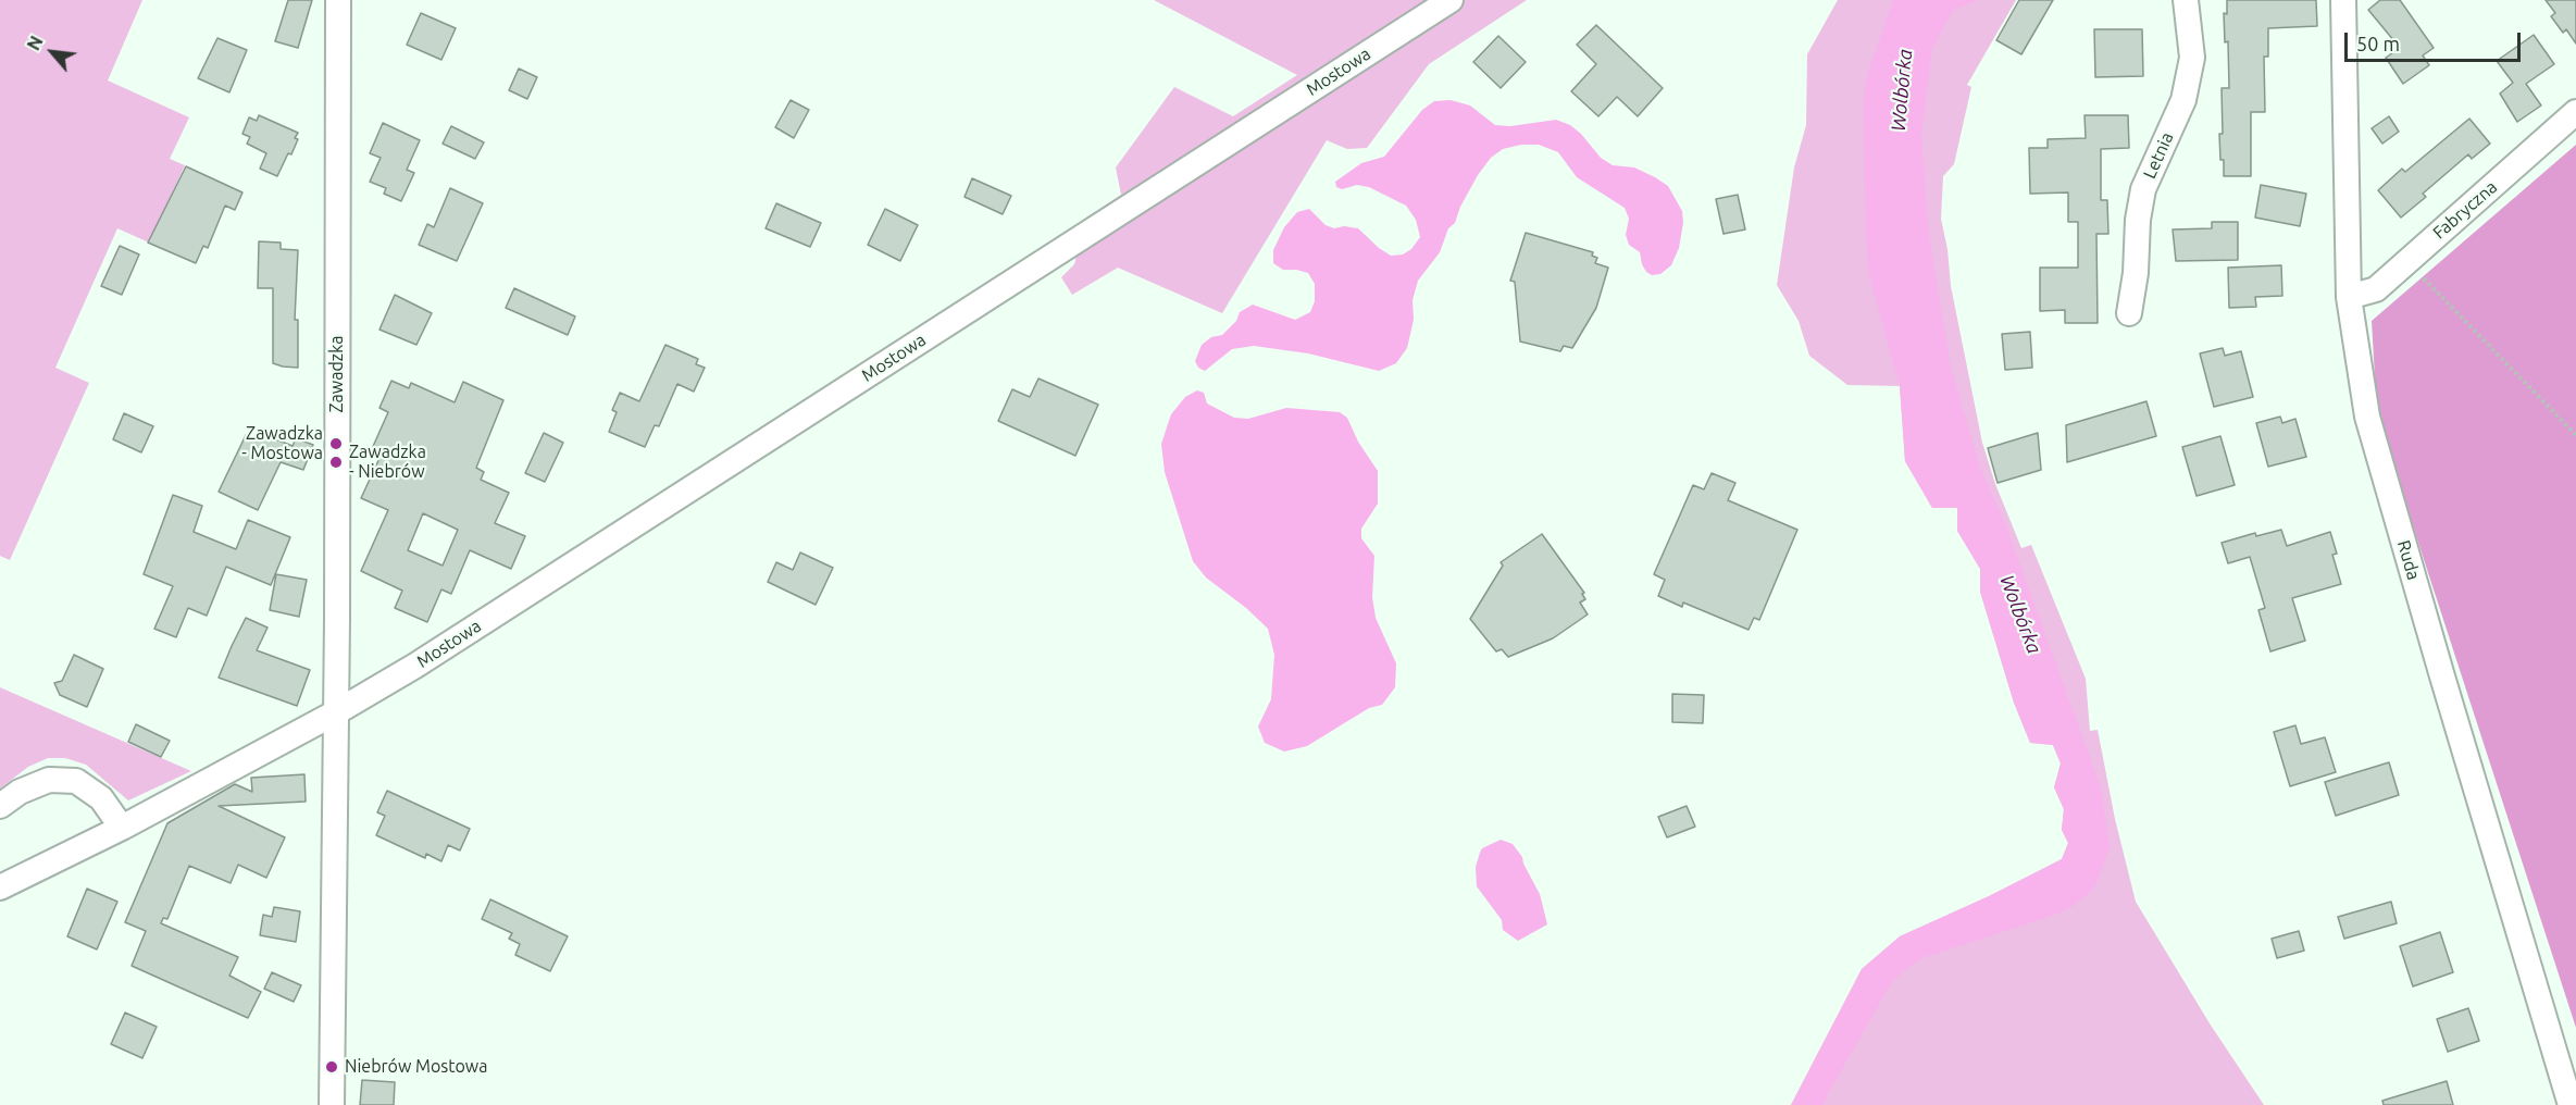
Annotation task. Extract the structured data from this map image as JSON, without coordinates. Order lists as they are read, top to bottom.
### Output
{
  "streets": {
    "street": [
      "Mostowa",
      "Letnia",
      "Fabryczna",
      "Zawadzka",
      "Ruda"
    ]
  },
  "crossings": [
    ["Mostowa", "Zawadzka"],
    ["Fabryczna", "Ruda"]
  ],
  "water": ["Wolbórka"],
  "places": ["Zawadzka - Mostowa", "Zawadzka - Niebrów", "Niebrów Mostowa"],
  "scale_bar": "50 m",
  "north": "top left"
}
